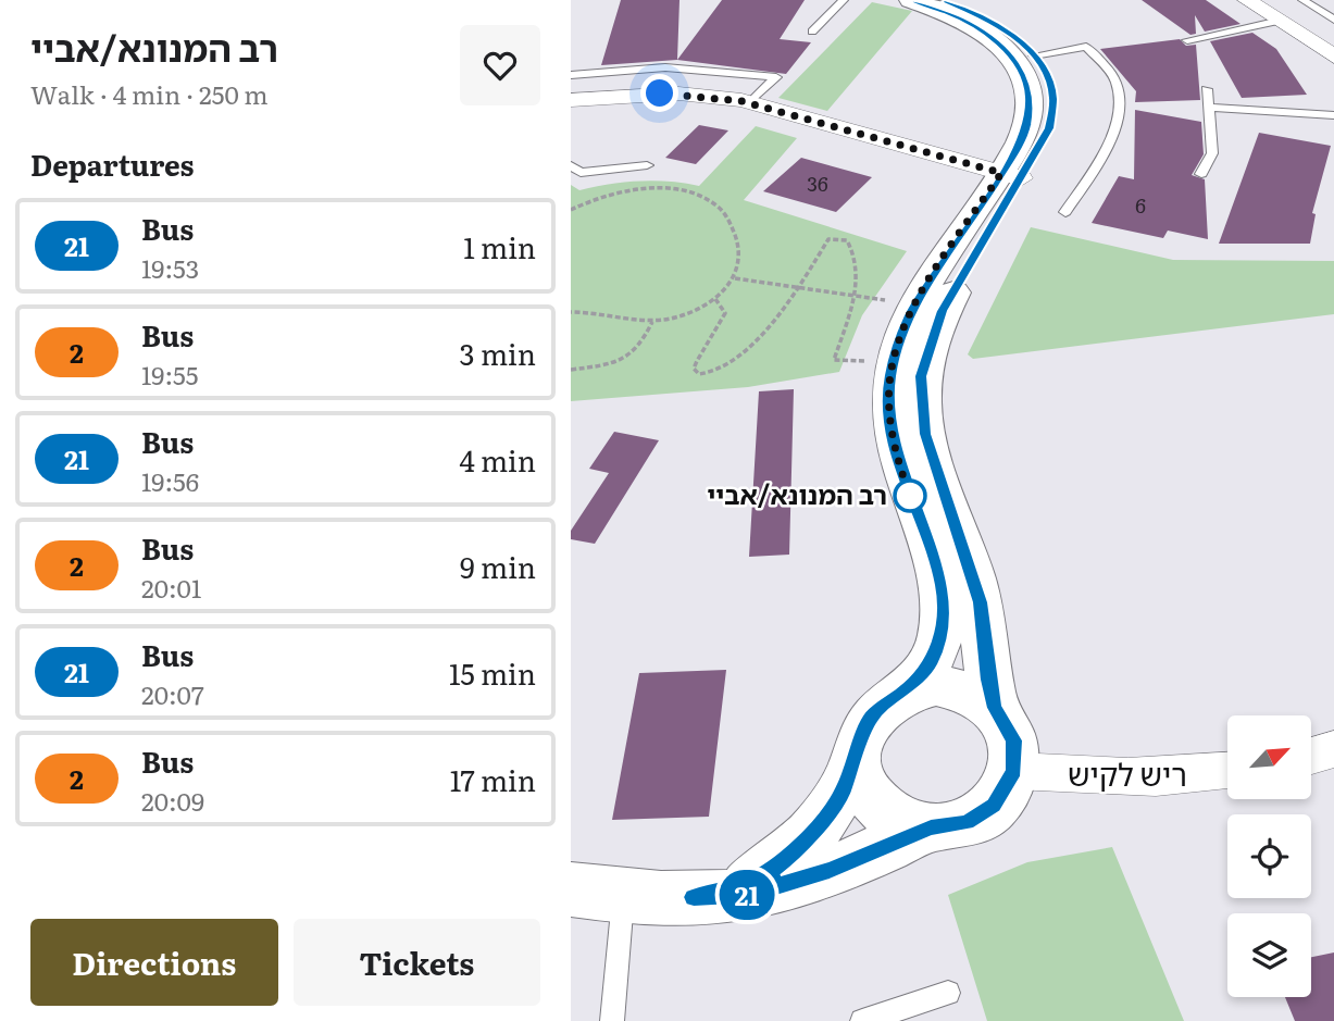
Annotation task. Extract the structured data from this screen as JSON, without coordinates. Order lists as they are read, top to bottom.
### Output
{
  "streets": {
    "street": ["ריש לקיש"]
  },
  "places": ["רב המנונא/אביי"],
  "lines": ["bus line 21"],
  "house_numbers": ["36", "6"],
  "north": "top right",
  "page": {
    "heading": [
      ["רב המנונא/אביי", "Walk · 4 min · 250 m"],
      "Departures"
    ],
    "on_map": "21",
    "list": [
      {
        "mark": "21",
        "name": "Bus",
        "note": "19:53",
        "value": "1 min"
      },
      {
        "mark": "2",
        "name": "Bus",
        "note": "19:55",
        "value": "3 min"
      },
      {
        "mark": "21",
        "name": "Bus",
        "note": "19:56",
        "value": "4 min"
      },
      {
        "mark": "2",
        "name": "Bus",
        "note": "20:01",
        "value": "9 min"
      },
      {
        "mark": "21",
        "name": "Bus",
        "note": "20:07",
        "value": "15 min"
      },
      {
        "mark": "2",
        "name": "Bus",
        "note": "20:09",
        "value": "17 min"
      }
    ],
    "buttons": ["Directions", "Tickets"]
  }
}
